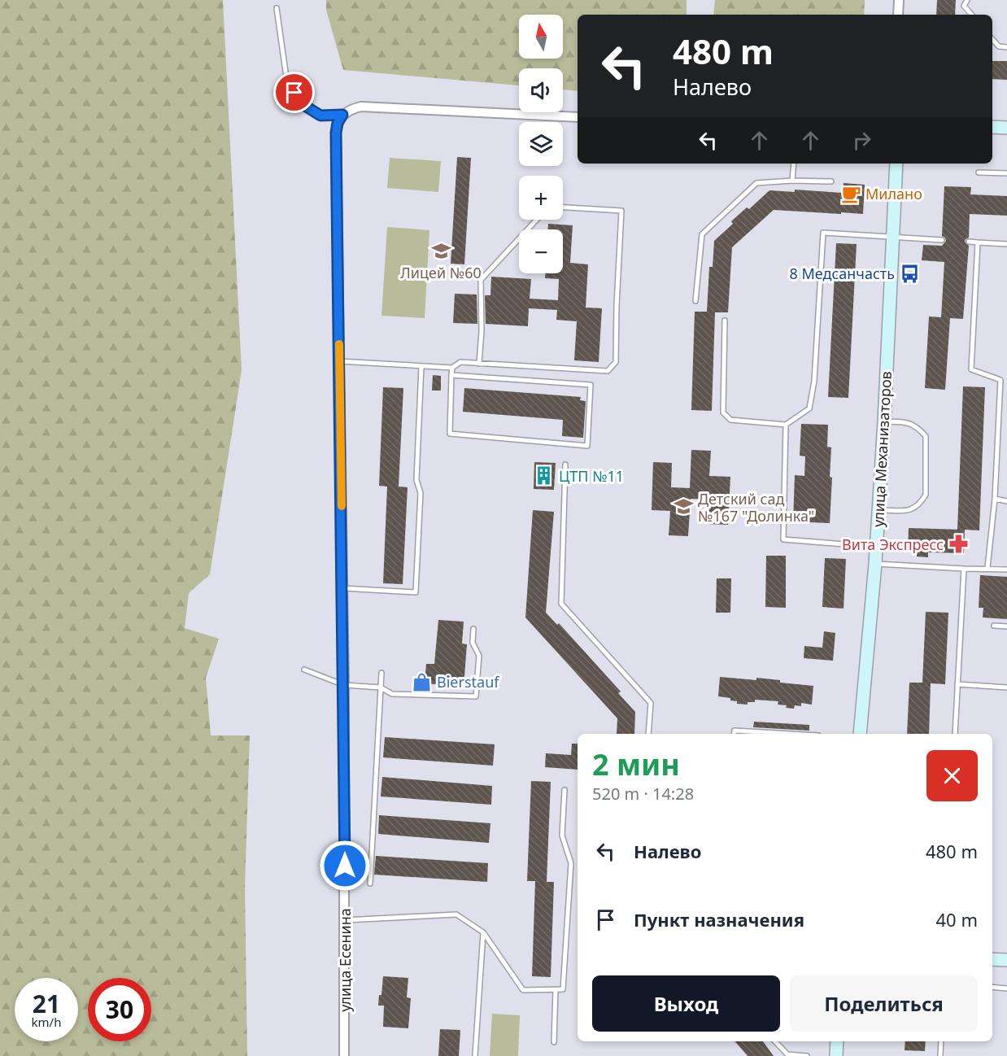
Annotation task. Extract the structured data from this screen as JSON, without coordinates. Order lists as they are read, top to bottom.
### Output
{
  "streets": {
    "main road": ["улица Механизаторов"],
    "street": ["улица Есенина"]
  },
  "places": {
    "cafe": ["Милано"],
    "school or university": ["Лицей №60", "Детский сад №167 \"Долинка\""],
    "bus stop": ["8 Медсанчасть"],
    "building": ["ЦТП №11"],
    "pharmacy": ["Вита Экспресс"],
    "shop": ["Bierstauf"]
  },
  "north": "top",
  "page": {
    "map_buttons": ["+", "−"],
    "turn": ["480 m", "Налево"],
    "heading": ["2 мин", "520 m · 14:28"],
    "list": [
      {
        "name": "Налево",
        "value": "480 m"
      },
      {
        "name": "Пункт назначения",
        "value": "40 m"
      }
    ],
    "buttons": ["Выход", "Поделиться"],
    "speed": "21 km/h",
    "limit": "30"
  }
}
